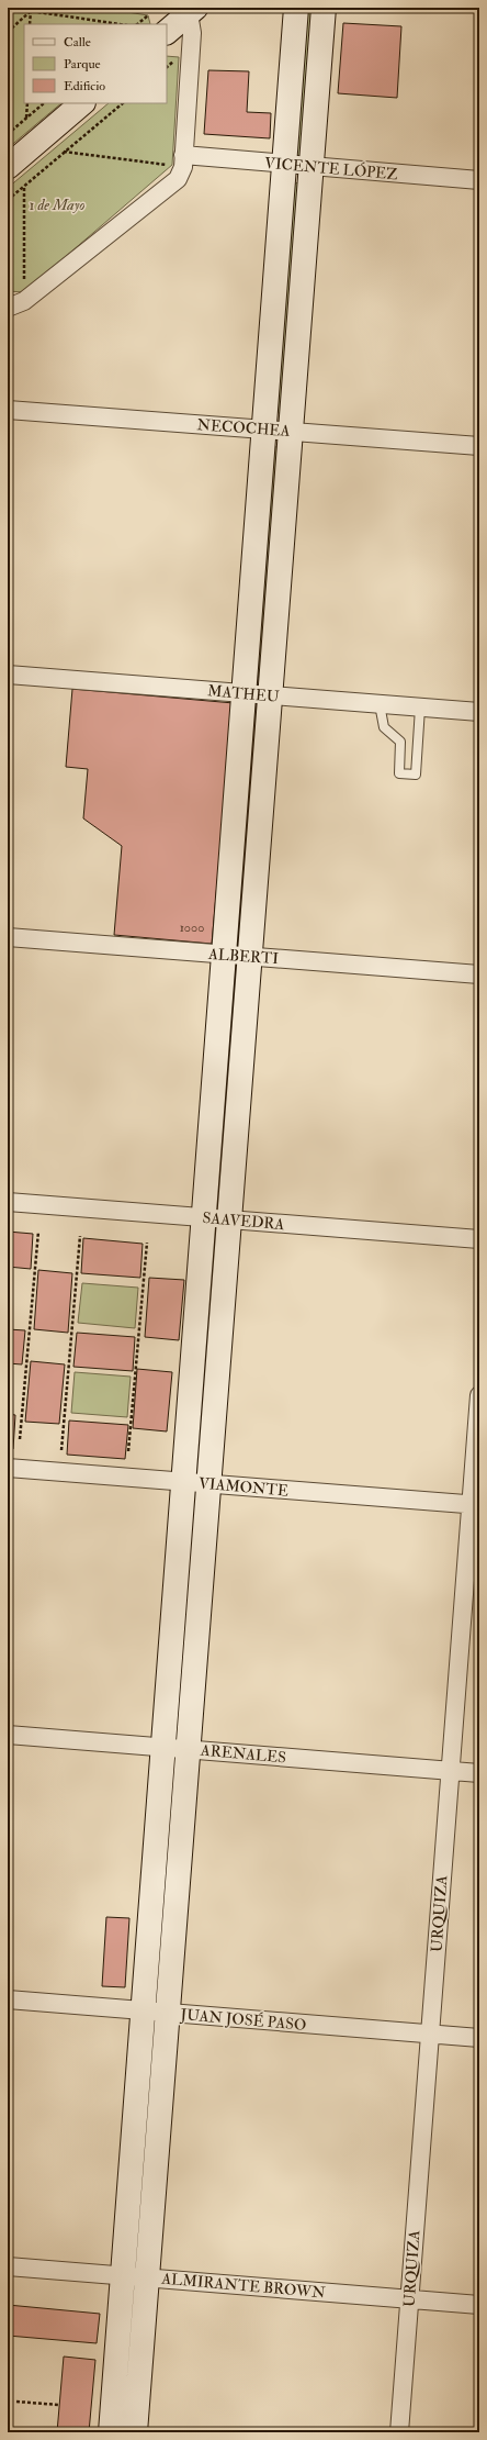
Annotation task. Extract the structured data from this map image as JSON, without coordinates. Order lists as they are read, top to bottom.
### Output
{
  "streets": {
    "street": [
      "VICENTE LÓPEZ",
      "NECOCHEA",
      "MATHEU",
      "ALBERTI",
      "SAAVEDRA",
      "VIAMONTE",
      "ARENALES",
      "URQUIZA",
      "JUAN JOSÉ PASO",
      "ALMIRANTE BROWN"
    ]
  },
  "crossings": [
    ["VIAMONTE", "URQUIZA"],
    ["ARENALES", "URQUIZA"],
    ["URQUIZA", "JUAN JOSÉ PASO"],
    ["URQUIZA", "ALMIRANTE BROWN"]
  ],
  "parks": ["1 de Mayo"],
  "house_numbers": ["1000"],
  "legend": ["Calle", "Parque", "Edificio"]
}
